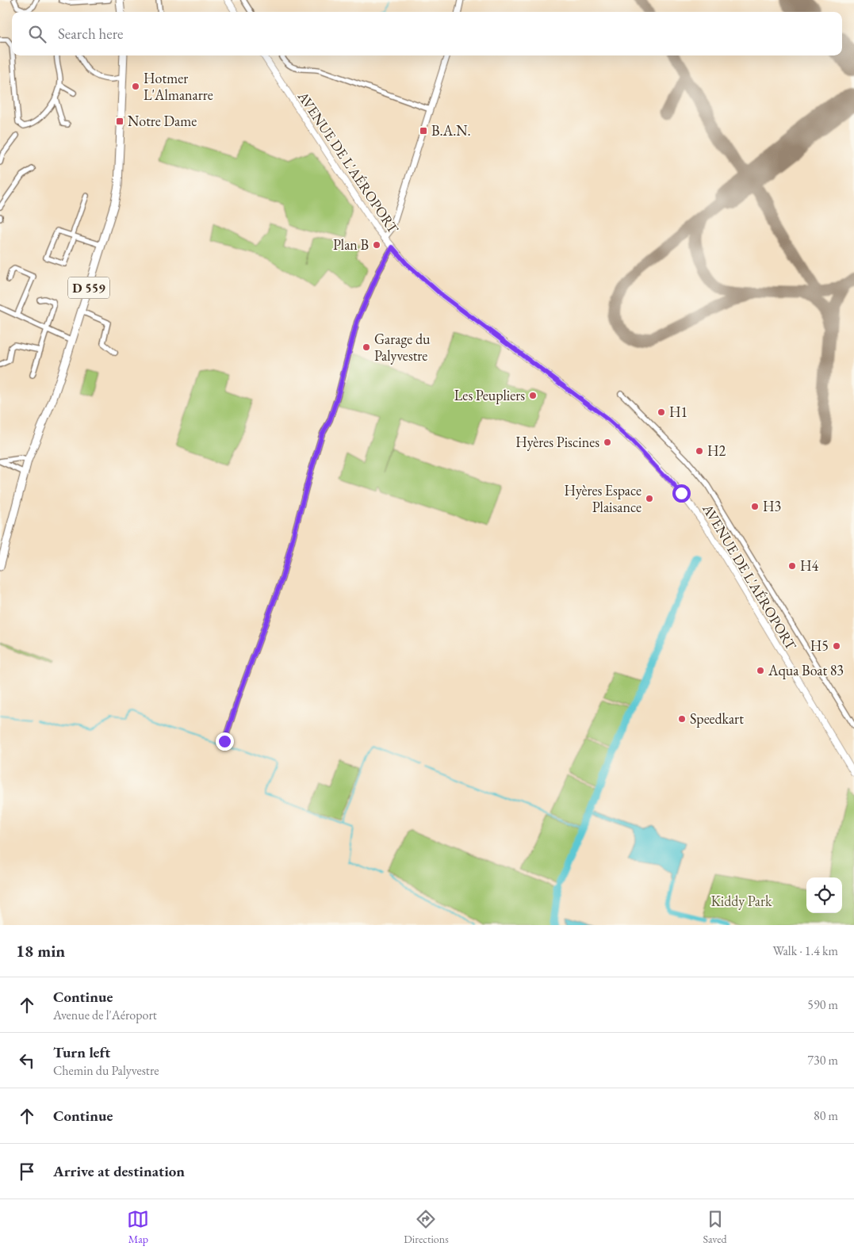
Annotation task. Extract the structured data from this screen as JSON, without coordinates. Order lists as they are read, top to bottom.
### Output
{
  "streets": {
    "main road": ["AVENUE DE L'AÉROPORT", "D 559"]
  },
  "parks": ["Kiddy Park"],
  "places": {
    "other": [
      "Hotmer L'Almanarre",
      "Plan B",
      "Garage du Palyvestre",
      "Les Peupliers",
      "H1",
      "Hyères Piscines",
      "H2",
      "Hyères Espace Plaisance",
      "H3",
      "H4",
      "H5",
      "Aqua Boat 83",
      "Speedkart"
    ],
    "transit": ["Notre Dame", "B.A.N."]
  },
  "page": {
    "search": "Search here",
    "heading": ["18 min", "Walk · 1.4 km"],
    "list": [
      ["Continue", "Avenue de l'Aéroport", "590 m"],
      ["Turn left", "Chemin du Palyvestre", "730 m"],
      ["Continue", "80 m"],
      "Arrive at destination"
    ],
    "nav": ["Map", "Directions", "Saved"]
  }
}
